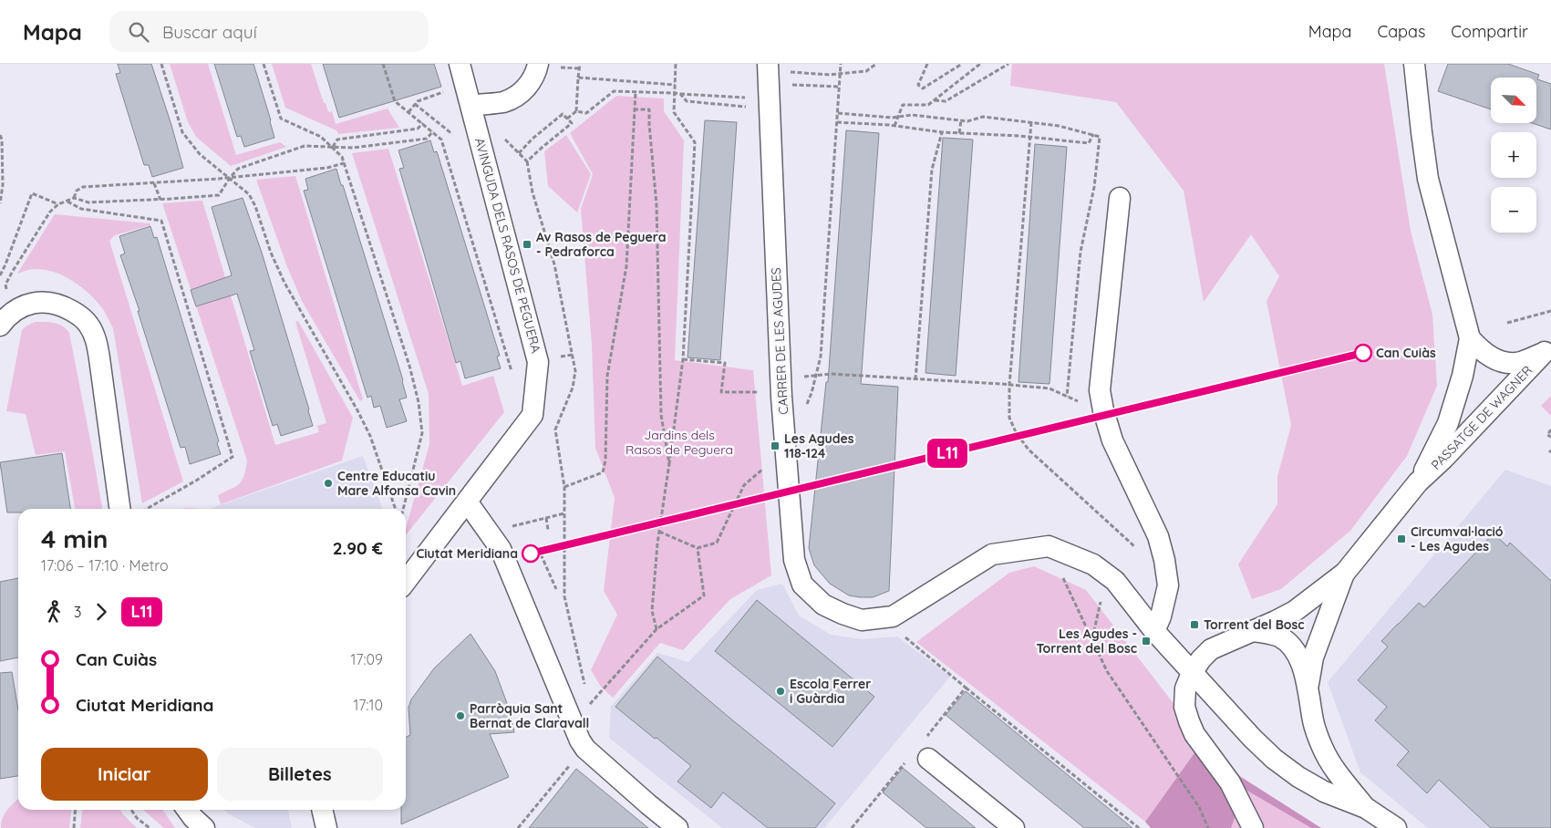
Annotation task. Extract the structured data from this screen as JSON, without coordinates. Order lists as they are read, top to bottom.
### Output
{
  "streets": {
    "street": ["AVINGUDA DELS RASOS DE PEGUERA", "CARRER DE LES AGUDES", "PASSATGE DE WAGNER"]
  },
  "parks": ["Jardins dels Rasos de Peguera"],
  "places": {
    "transit": [
      "Av Rasos de Peguera - Pedraforca",
      "Les Agudes 118-124",
      "Circumval·lació - Les Agudes",
      "Torrent del Bosc",
      "Les Agudes - Torrent del Bosc"
    ],
    "other": [
      "Can Cuiàs",
      "Centre Educatiu Mare Alfonsa Cavin",
      "Ciutat Meridiana",
      "Escola Ferrer i Guàrdia",
      "Parròquia Sant Bernat de Claravall"
    ]
  },
  "lines": ["metro line L11"],
  "north": "bottom right",
  "page": {
    "header": "Mapa",
    "search": "Buscar aquí",
    "nav": ["Mapa", "Capas", "Compartir"],
    "on_map": "L11",
    "map_buttons": ["+", "−"],
    "heading": ["4 min", "17:06 – 17:10 · Metro", "2.90 €"],
    "legs": ["3", "L11"],
    "list": [
      {
        "name": "Can Cuiàs",
        "value": "17:09"
      },
      {
        "name": "Ciutat Meridiana",
        "value": "17:10"
      }
    ],
    "buttons": ["Iniciar", "Billetes"]
  }
}
